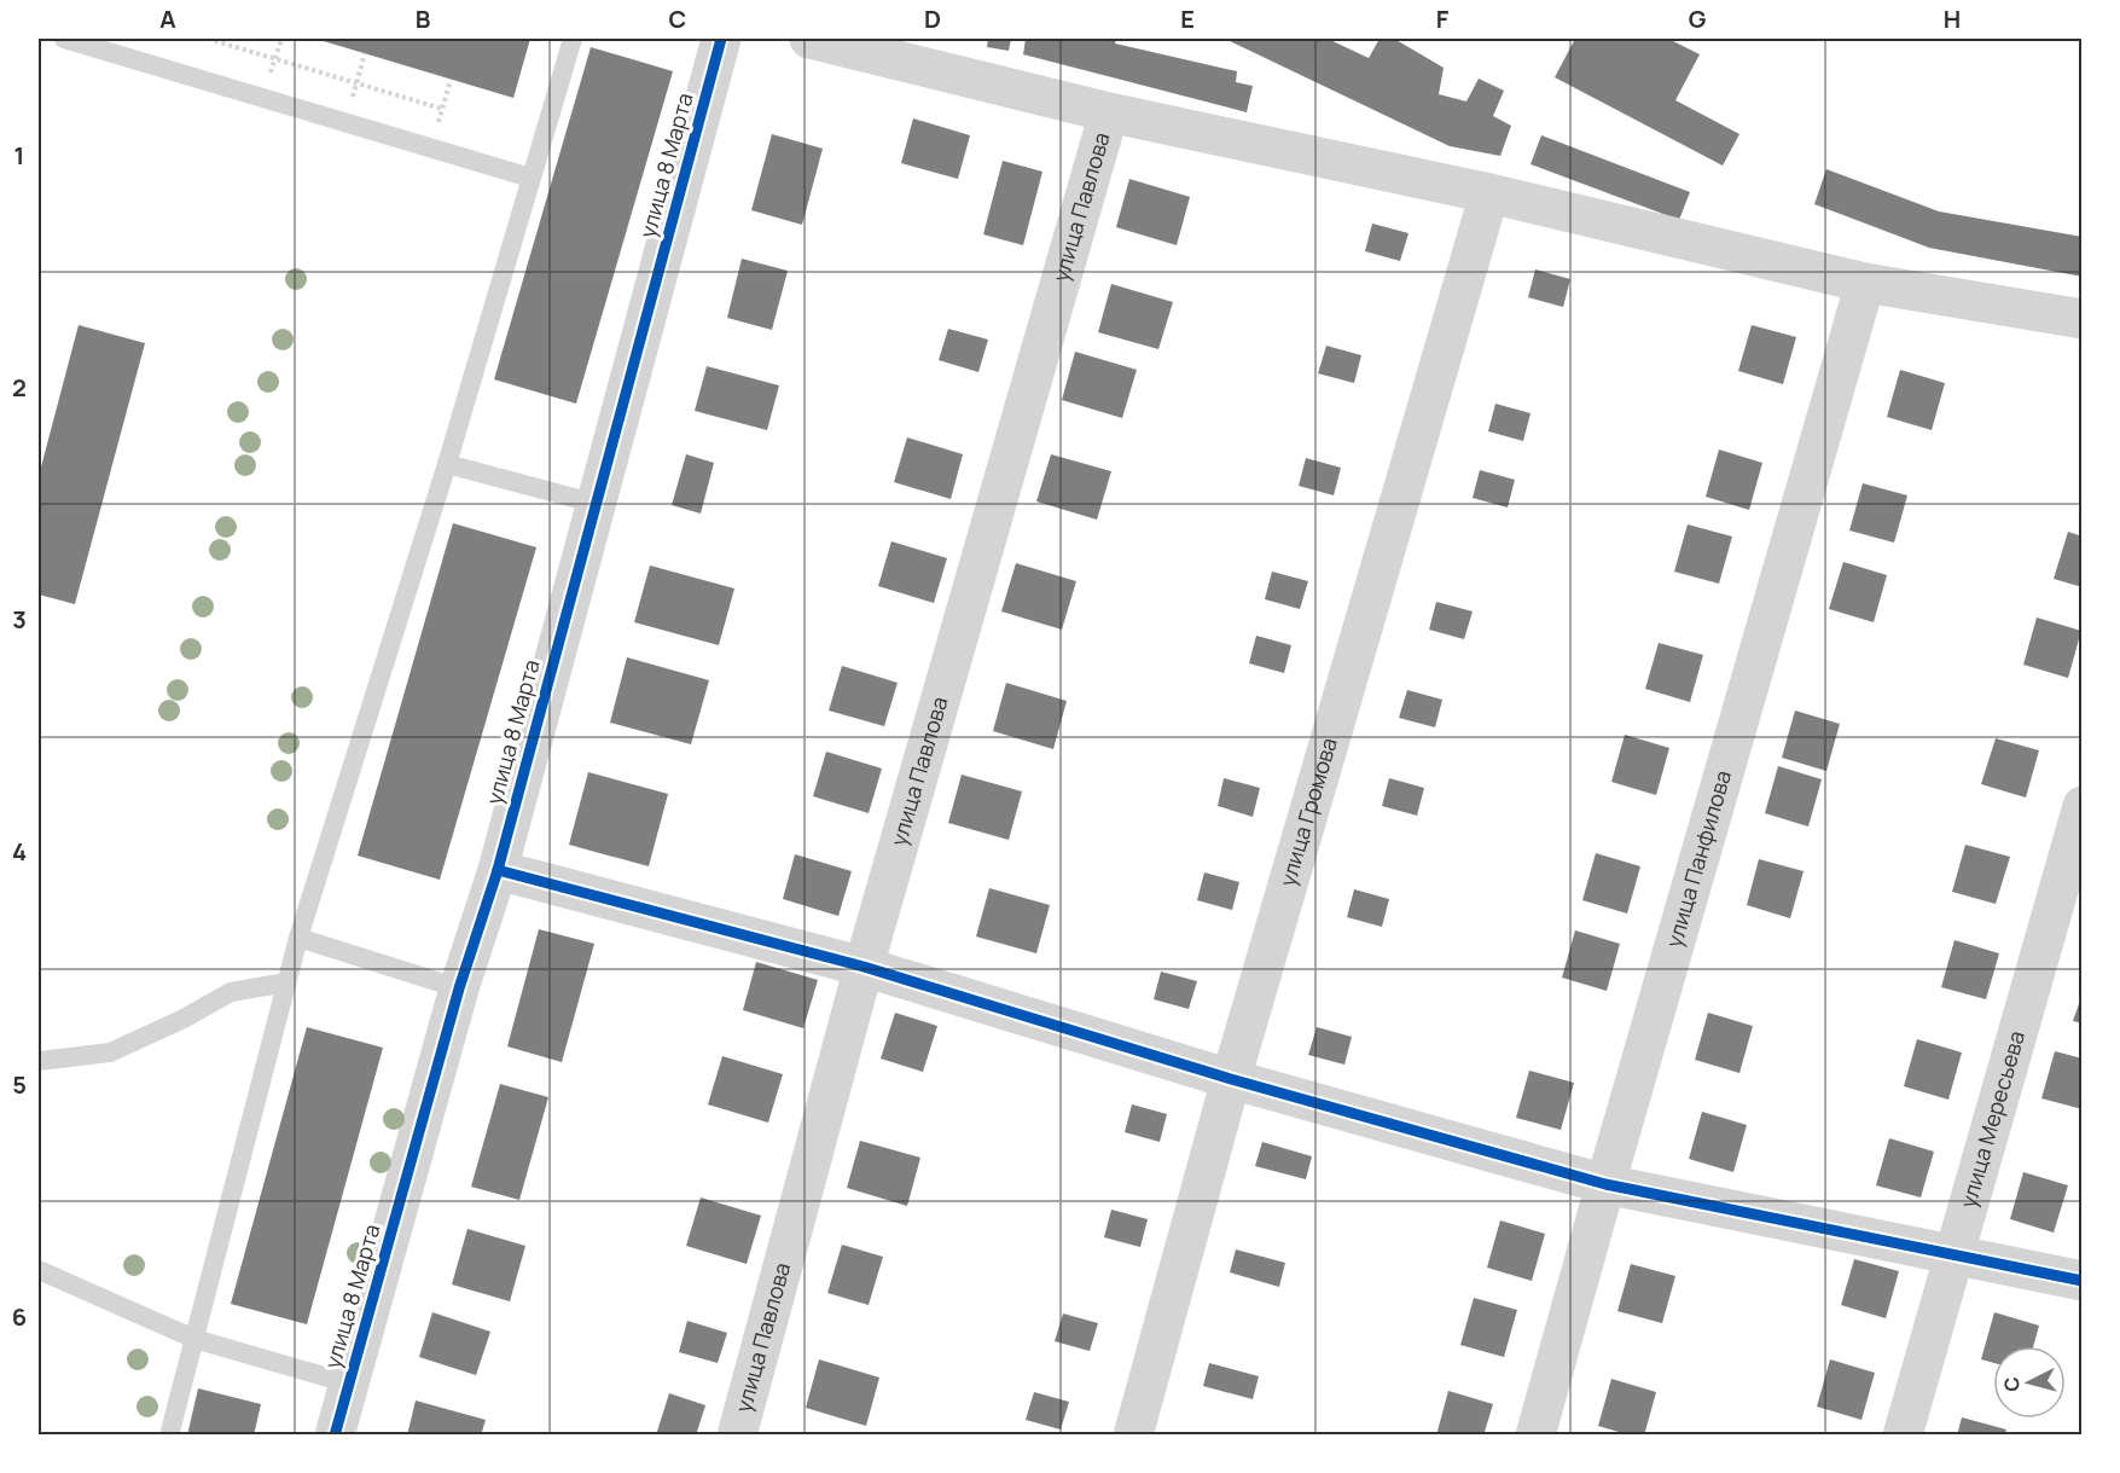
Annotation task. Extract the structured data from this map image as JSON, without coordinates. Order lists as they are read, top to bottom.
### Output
{
  "streets": {
    "street": [
      "улица 8 Марта",
      "улица Павлова",
      "улица Громова",
      "улица Панфилова",
      "улица Мересьева"
    ]
  },
  "north": "left",
  "grid": {
    "columns": [
      "A",
      "B",
      "C",
      "D",
      "E",
      "F",
      "G",
      "H"
    ],
    "rows": [
      "1",
      "2",
      "3",
      "4",
      "5",
      "6"
    ]
  }
}
